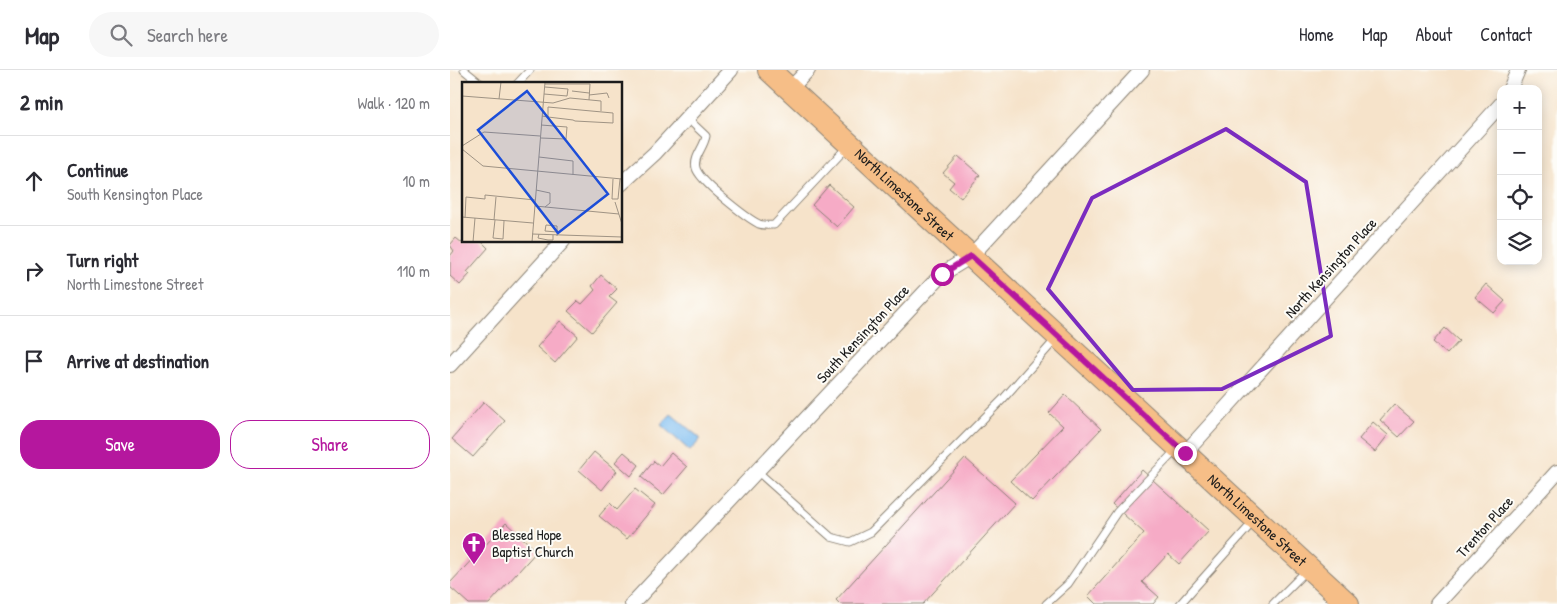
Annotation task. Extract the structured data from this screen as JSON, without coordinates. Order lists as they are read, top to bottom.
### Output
{
  "streets": {
    "main road": ["North Limestone Street"],
    "street": ["North Kensington Place", "South Kensington Place", "Trenton Place"]
  },
  "crossings": [
    ["North Limestone Street", "North Kensington Place"],
    ["North Limestone Street", "South Kensington Place"]
  ],
  "places": {
    "church": ["Blessed Hope Baptist Church"]
  },
  "page": {
    "header": "Map",
    "search": "Search here",
    "nav": [
      "Home",
      "Map",
      "About",
      "Contact"
    ],
    "heading": ["2 min", "Walk · 120 m"],
    "map_buttons": ["+", "−"],
    "list": [
      ["Continue", "South Kensington Place", "10 m"],
      ["Turn right", "North Limestone Street", "110 m"],
      "Arrive at destination"
    ],
    "buttons": ["Save", "Share"]
  }
}
